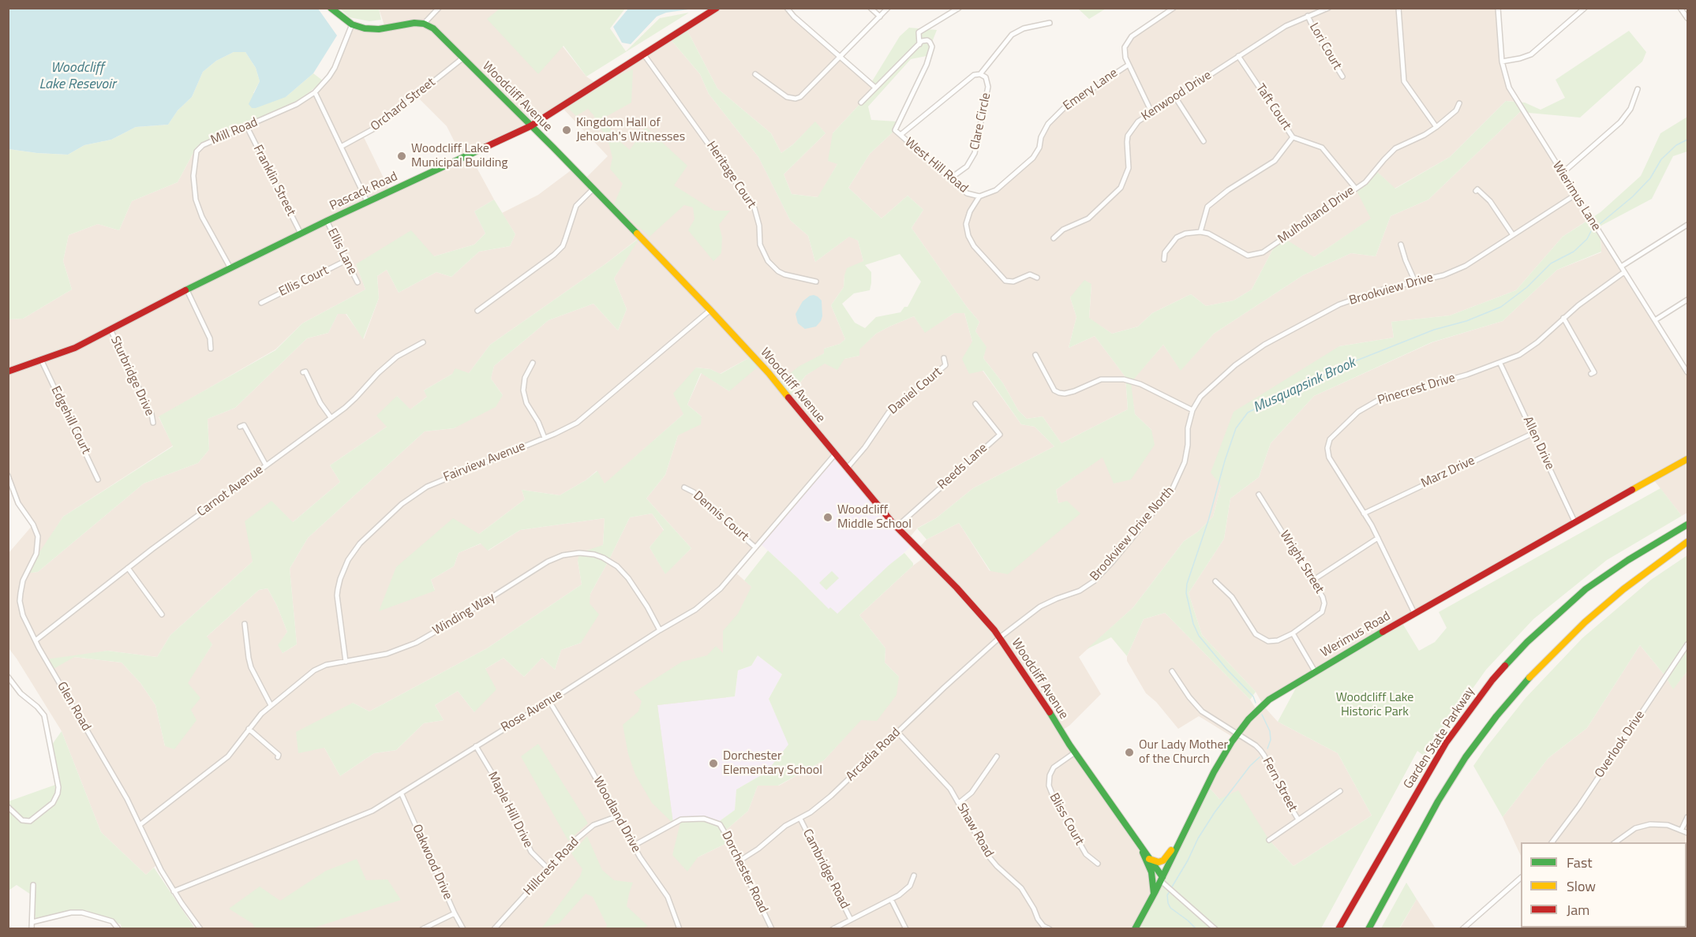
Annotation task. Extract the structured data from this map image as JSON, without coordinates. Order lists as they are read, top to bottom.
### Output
{
  "streets": {
    "main road": [
      "Woodcliff Avenue",
      "Pascack Road",
      "Werimus Road",
      "Garden State Parkway"
    ],
    "street": [
      "Lori Court",
      "Emery Lane",
      "Kenwood Drive",
      "Orchard Street",
      "Taft Court",
      "Clare Circle",
      "Mill Road",
      "West Hill Road",
      "Heritage Court",
      "Franklin Street",
      "Wierimus Lane",
      "Mulholland Drive",
      "Ellis Lane",
      "Ellis Court",
      "Brookview Drive",
      "Sturbridge Drive",
      "Pinecrest Drive",
      "Daniel Court",
      "Edgehill Court",
      "Allen Drive",
      "Fairview Avenue",
      "Reeds Lane",
      "Marz Drive",
      "Carnot Avenue",
      "Dennis Court",
      "Brookview Drive North",
      "Wright Street",
      "Winding Way",
      "Glen Road",
      "Rose Avenue",
      "Overlook Drive",
      "Arcadia Road",
      "Fern Street",
      "Maple Hill Drive",
      "Woodland Drive",
      "Bliss Court",
      "Shaw Road",
      "Oakwood Drive",
      "Hillcrest Road",
      "Cambridge Road",
      "Dorchester Road"
    ]
  },
  "crossings": [
    ["Lori Court", "Kenwood Drive"],
    ["Emery Lane", "West Hill Road"],
    ["Kenwood Drive", "Taft Court"],
    ["Woodcliff Avenue", "Orchard Street"],
    ["Woodcliff Avenue", "Pascack Road"],
    ["Woodcliff Avenue", "Daniel Court"],
    ["Woodcliff Avenue", "Fairview Avenue"],
    ["Woodcliff Avenue", "Reeds Lane"],
    ["Woodcliff Avenue", "Brookview Drive North"],
    ["Woodcliff Avenue", "Werimus Road"],
    ["Woodcliff Avenue", "Rose Avenue"],
    ["Woodcliff Avenue", "Arcadia Road"],
    ["Woodcliff Avenue", "Bliss Court"],
    ["Taft Court", "Mulholland Drive"],
    ["Clare Circle", "West Hill Road"],
    ["Mill Road", "Franklin Street"],
    ["Mill Road", "Pascack Road"],
    ["Heritage Court", "Pascack Road"],
    ["Franklin Street", "Pascack Road"],
    ["Pascack Road", "Ellis Lane"],
    ["Pascack Road", "Sturbridge Drive"],
    ["Pascack Road", "Edgehill Court"],
    ["Wierimus Lane", "Brookview Drive"],
    ["Wierimus Lane", "Pinecrest Drive"],
    ["Ellis Lane", "Ellis Court"],
    ["Brookview Drive", "Brookview Drive North"],
    ["Pinecrest Drive", "Allen Drive"],
    ["Pinecrest Drive", "Marz Drive"],
    ["Pinecrest Drive", "Werimus Road"],
    ["Allen Drive", "Marz Drive"],
    ["Allen Drive", "Werimus Road"],
    ["Fairview Avenue", "Winding Way"],
    ["Carnot Avenue", "Glen Road"],
    ["Dennis Court", "Rose Avenue"],
    ["Brookview Drive North", "Arcadia Road"],
    ["Winding Way", "Glen Road"],
    ["Winding Way", "Rose Avenue"],
    ["Werimus Road", "Fern Street"],
    ["Glen Road", "Rose Avenue"],
    ["Rose Avenue", "Maple Hill Drive"],
    ["Rose Avenue", "Woodland Drive"],
    ["Rose Avenue", "Oakwood Drive"],
    ["Arcadia Road", "Shaw Road"],
    ["Arcadia Road", "Cambridge Road"],
    ["Arcadia Road", "Dorchester Road"],
    ["Maple Hill Drive", "Hillcrest Road"],
    ["Woodland Drive", "Hillcrest Road"],
    ["Woodland Drive", "Dorchester Road"]
  ],
  "water": ["Woodcliff Lake Resevoir", "Musquapsink Brook"],
  "parks": ["Woodcliff Lake Historic Park"],
  "places": [
    "Kingdom Hall of Jehovah's Witnesses",
    "Woodcliff Lake Municipal Building",
    "Woodcliff Middle School",
    "Our Lady Mother of the Church",
    "Dorchester Elementary School"
  ],
  "legend": ["Fast", "Slow", "Jam"]
}
